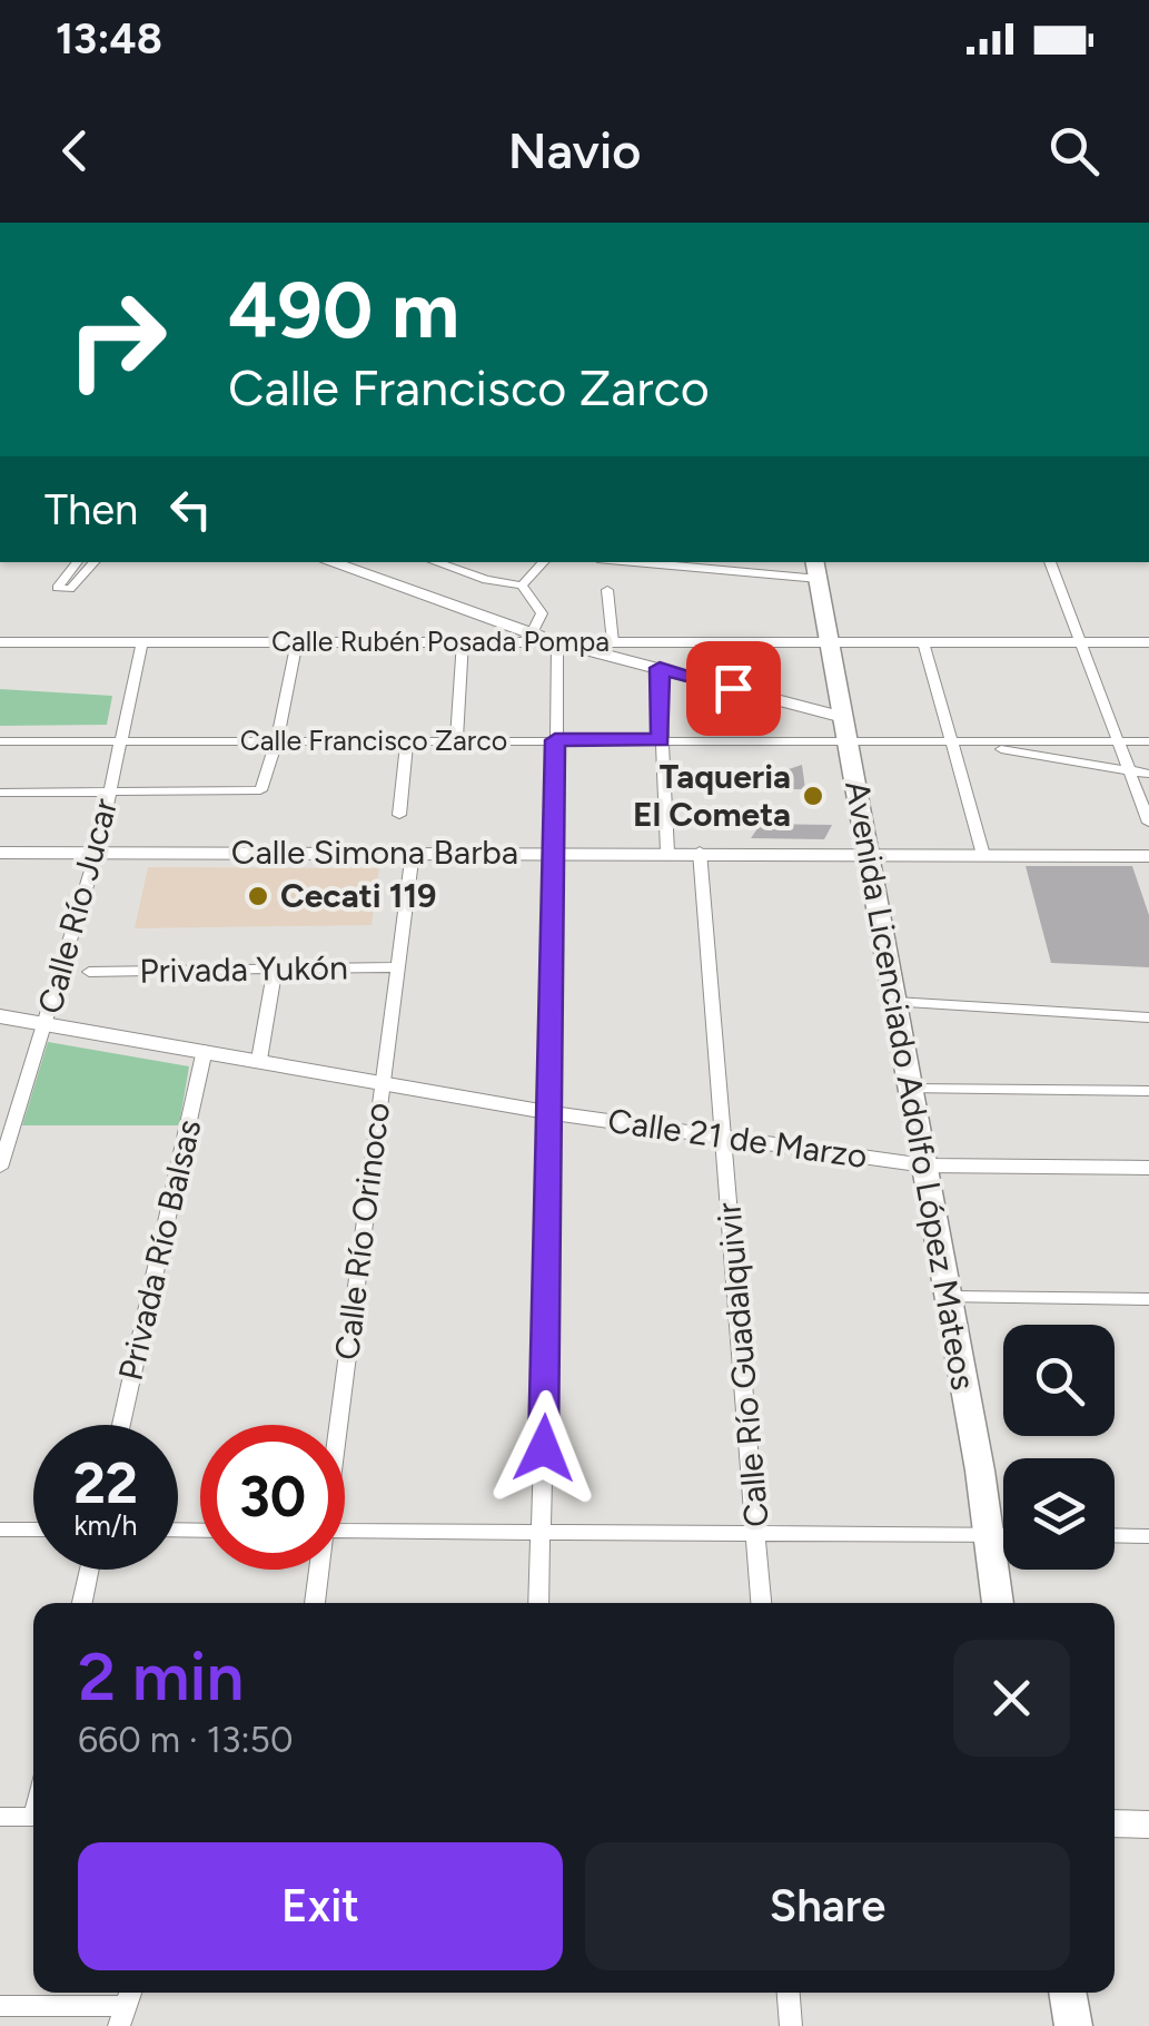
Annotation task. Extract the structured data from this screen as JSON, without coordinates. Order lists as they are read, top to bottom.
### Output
{
  "streets": {
    "main road": ["Avenida Licenciado Adolfo López Mateos"],
    "street": [
      "Calle Rubén Posada Pompa",
      "Calle Francisco Zarco",
      "Calle Simona Barba",
      "Calle Río Jucar",
      "Privada Yukón",
      "Calle 21 de Marzo",
      "Calle Río Orinoco",
      "Privada Río Balsas",
      "Calle Río Guadalquivir"
    ]
  },
  "crossings": [
    ["Calle Rubén Posada Pompa", "Calle Río Jucar"],
    ["Calle Rubén Posada Pompa", "Avenida Licenciado Adolfo López Mateos"],
    ["Calle Francisco Zarco", "Calle Río Jucar"],
    ["Calle Francisco Zarco", "Avenida Licenciado Adolfo López Mateos"],
    ["Calle Simona Barba", "Calle Río Jucar"],
    ["Calle Simona Barba", "Avenida Licenciado Adolfo López Mateos"],
    ["Calle Simona Barba", "Calle Río Orinoco"],
    ["Calle Simona Barba", "Calle Río Guadalquivir"],
    ["Calle Río Jucar", "Calle 21 de Marzo"],
    ["Privada Yukón", "Calle Río Orinoco"],
    ["Avenida Licenciado Adolfo López Mateos", "Calle 21 de Marzo"],
    ["Calle 21 de Marzo", "Calle Río Orinoco"],
    ["Calle 21 de Marzo", "Privada Río Balsas"],
    ["Calle 21 de Marzo", "Calle Río Guadalquivir"]
  ],
  "places": ["Taqueria El Cometa", "Cecati 119"],
  "page": {
    "status": "13:48",
    "header": "Navio",
    "turn": ["490 m", "Calle Francisco Zarco"],
    "then": "Then",
    "speed": "22 km/h",
    "limit": "30",
    "heading": ["2 min", "660 m · 13:50"],
    "buttons": ["Exit", "Share"]
  }
}
